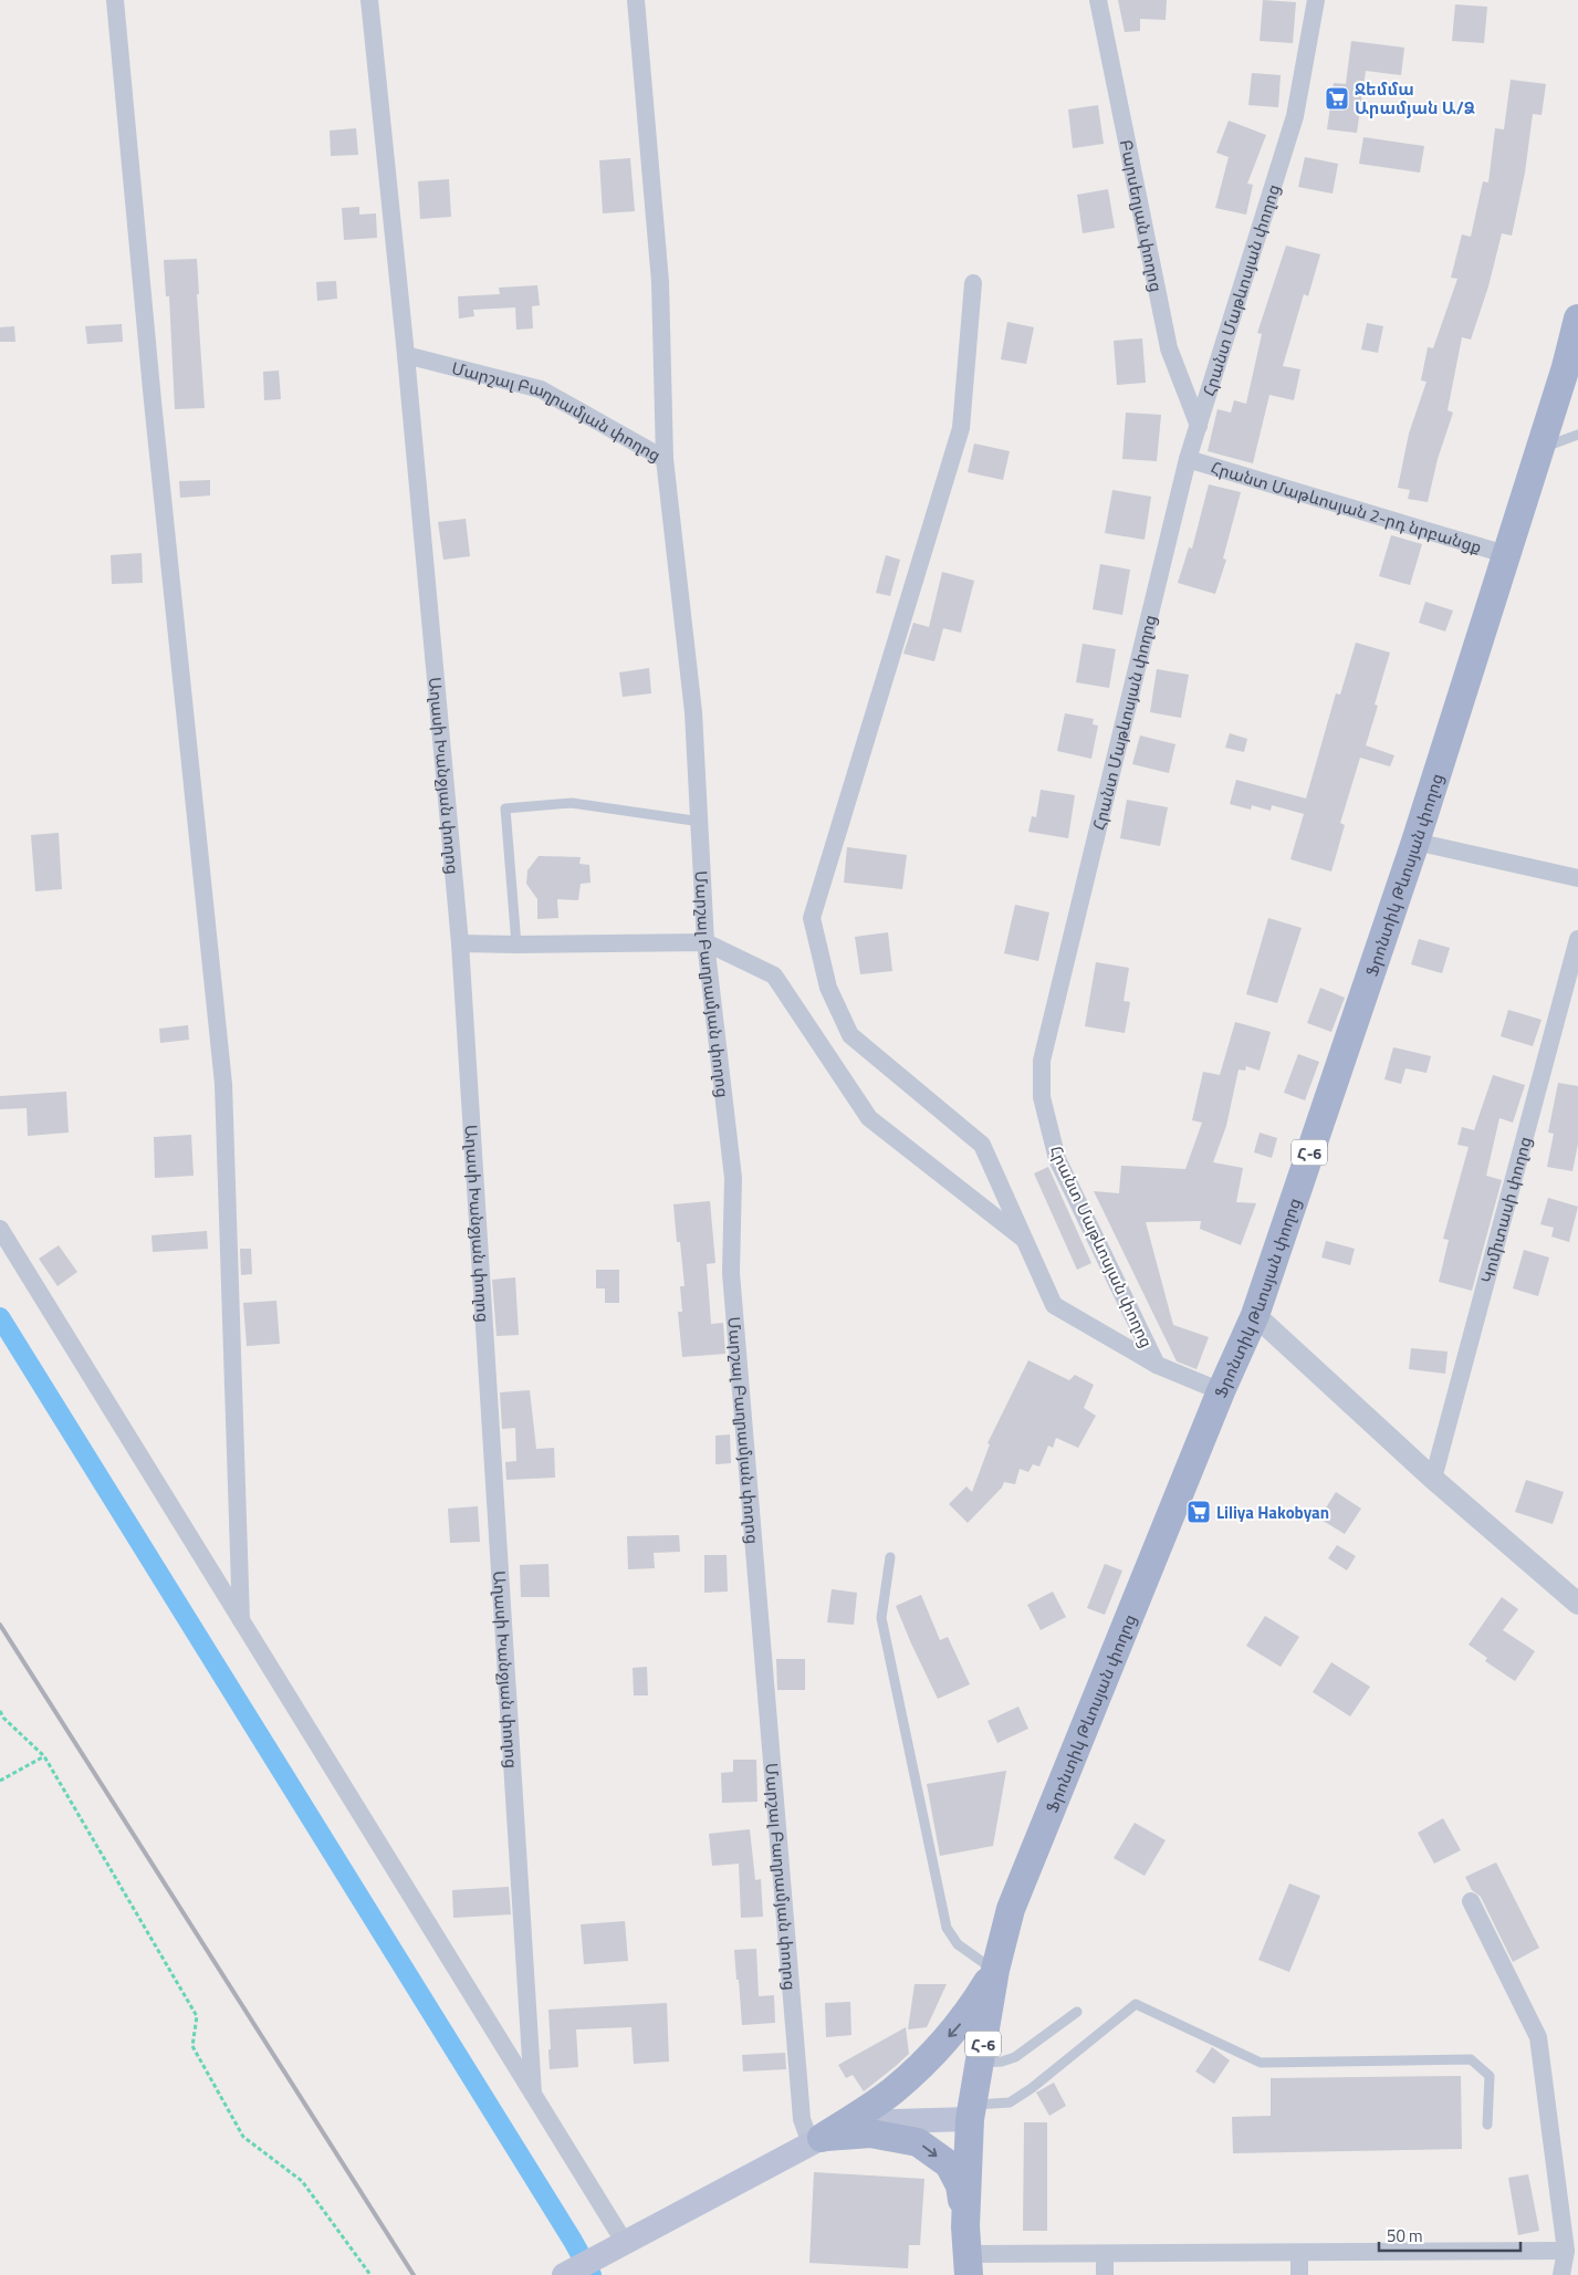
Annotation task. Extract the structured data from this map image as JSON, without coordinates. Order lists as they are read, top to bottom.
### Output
{
  "streets": {
    "main road": ["Ֆրոնտիկ Թևոսյան փողոց", "Հ-6"],
    "street": [
      "Բարսեղյան փողոց",
      "Հրանտ Մաթևոսյան փողոց",
      "Մարշալ Բաղրամյան փողոց",
      "Հրանտ Մաթևոսյան 2-րդ նրբանցք",
      "Աղասի Խանջյան փողոց",
      "Կոմիտասի փողոց"
    ]
  },
  "crossings": [
    ["Բարսեղյան փողոց", "Հրանտ Մաթևոսյան փողոց"],
    ["Հրանտ Մաթևոսյան փողոց", "Հրանտ Մաթևոսյան 2-րդ նրբանցք"],
    ["Հրանտ Մաթևոսյան փողոց", "Ֆրոնտիկ Թևոսյան փողոց"],
    ["Մարշալ Բաղրամյան փողոց", "Աղասի Խանջյան փողոց"],
    ["Հրանտ Մաթևոսյան 2-րդ նրբանցք", "Ֆրոնտիկ Թևոսյան փողոց"]
  ],
  "places": {
    "supermarket": ["Ջեմմա Արամյան Ա/Ձ", "Liliya Hakobyan"]
  },
  "scale_bar": "50 m"
}
